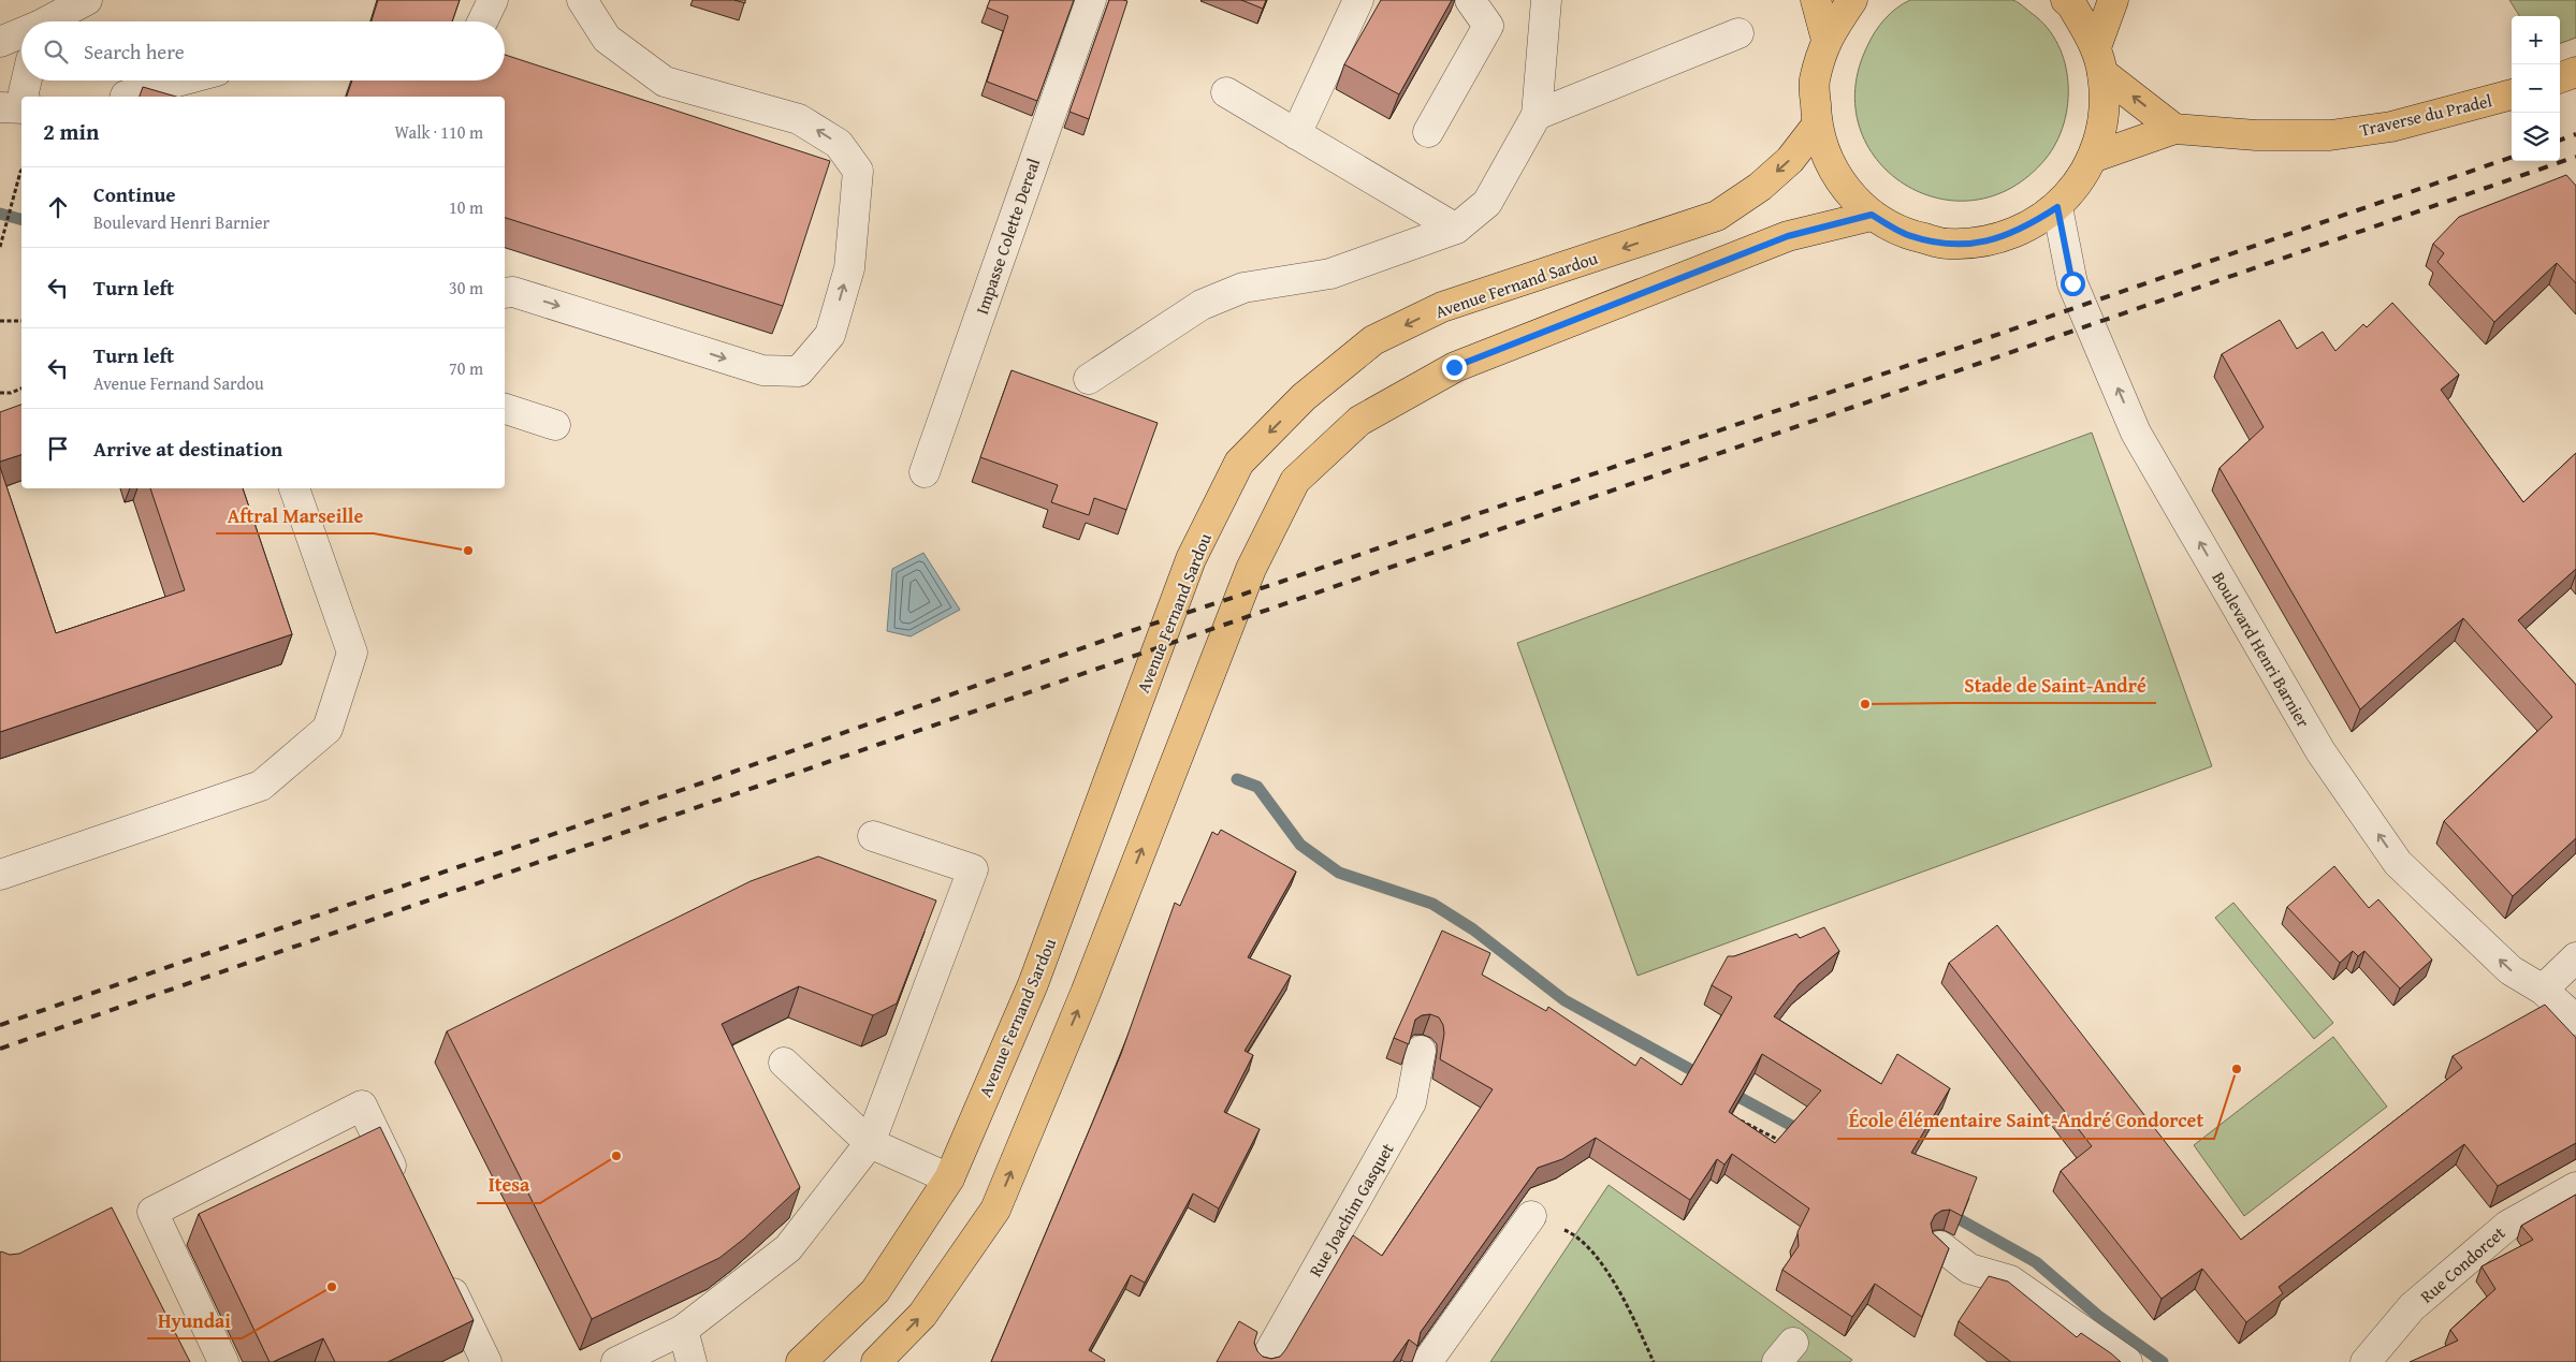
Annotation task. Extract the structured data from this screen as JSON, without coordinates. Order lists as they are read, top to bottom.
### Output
{
  "streets": {
    "main road": ["Traverse du Pradel", "Avenue Fernand Sardou"],
    "street": [
      "Impasse Colette Dereal",
      "Boulevard Henri Barnier",
      "Rue Joachim Gasquet",
      "Rue Condorcet"
    ]
  },
  "one_way": ["Boulevard Henri Barnier"],
  "places": [
    "Aftral Marseille",
    "Stade de Saint-André",
    "École élémentaire Saint-André Condorcet",
    "Itesa",
    "Hyundai"
  ],
  "page": {
    "map_buttons": ["+", "−"],
    "search": "Search here",
    "heading": ["2 min", "Walk · 110 m"],
    "list": [
      ["Continue", "Boulevard Henri Barnier", "10 m"],
      ["Turn left", "30 m"],
      ["Turn left", "Avenue Fernand Sardou", "70 m"],
      "Arrive at destination"
    ]
  }
}
